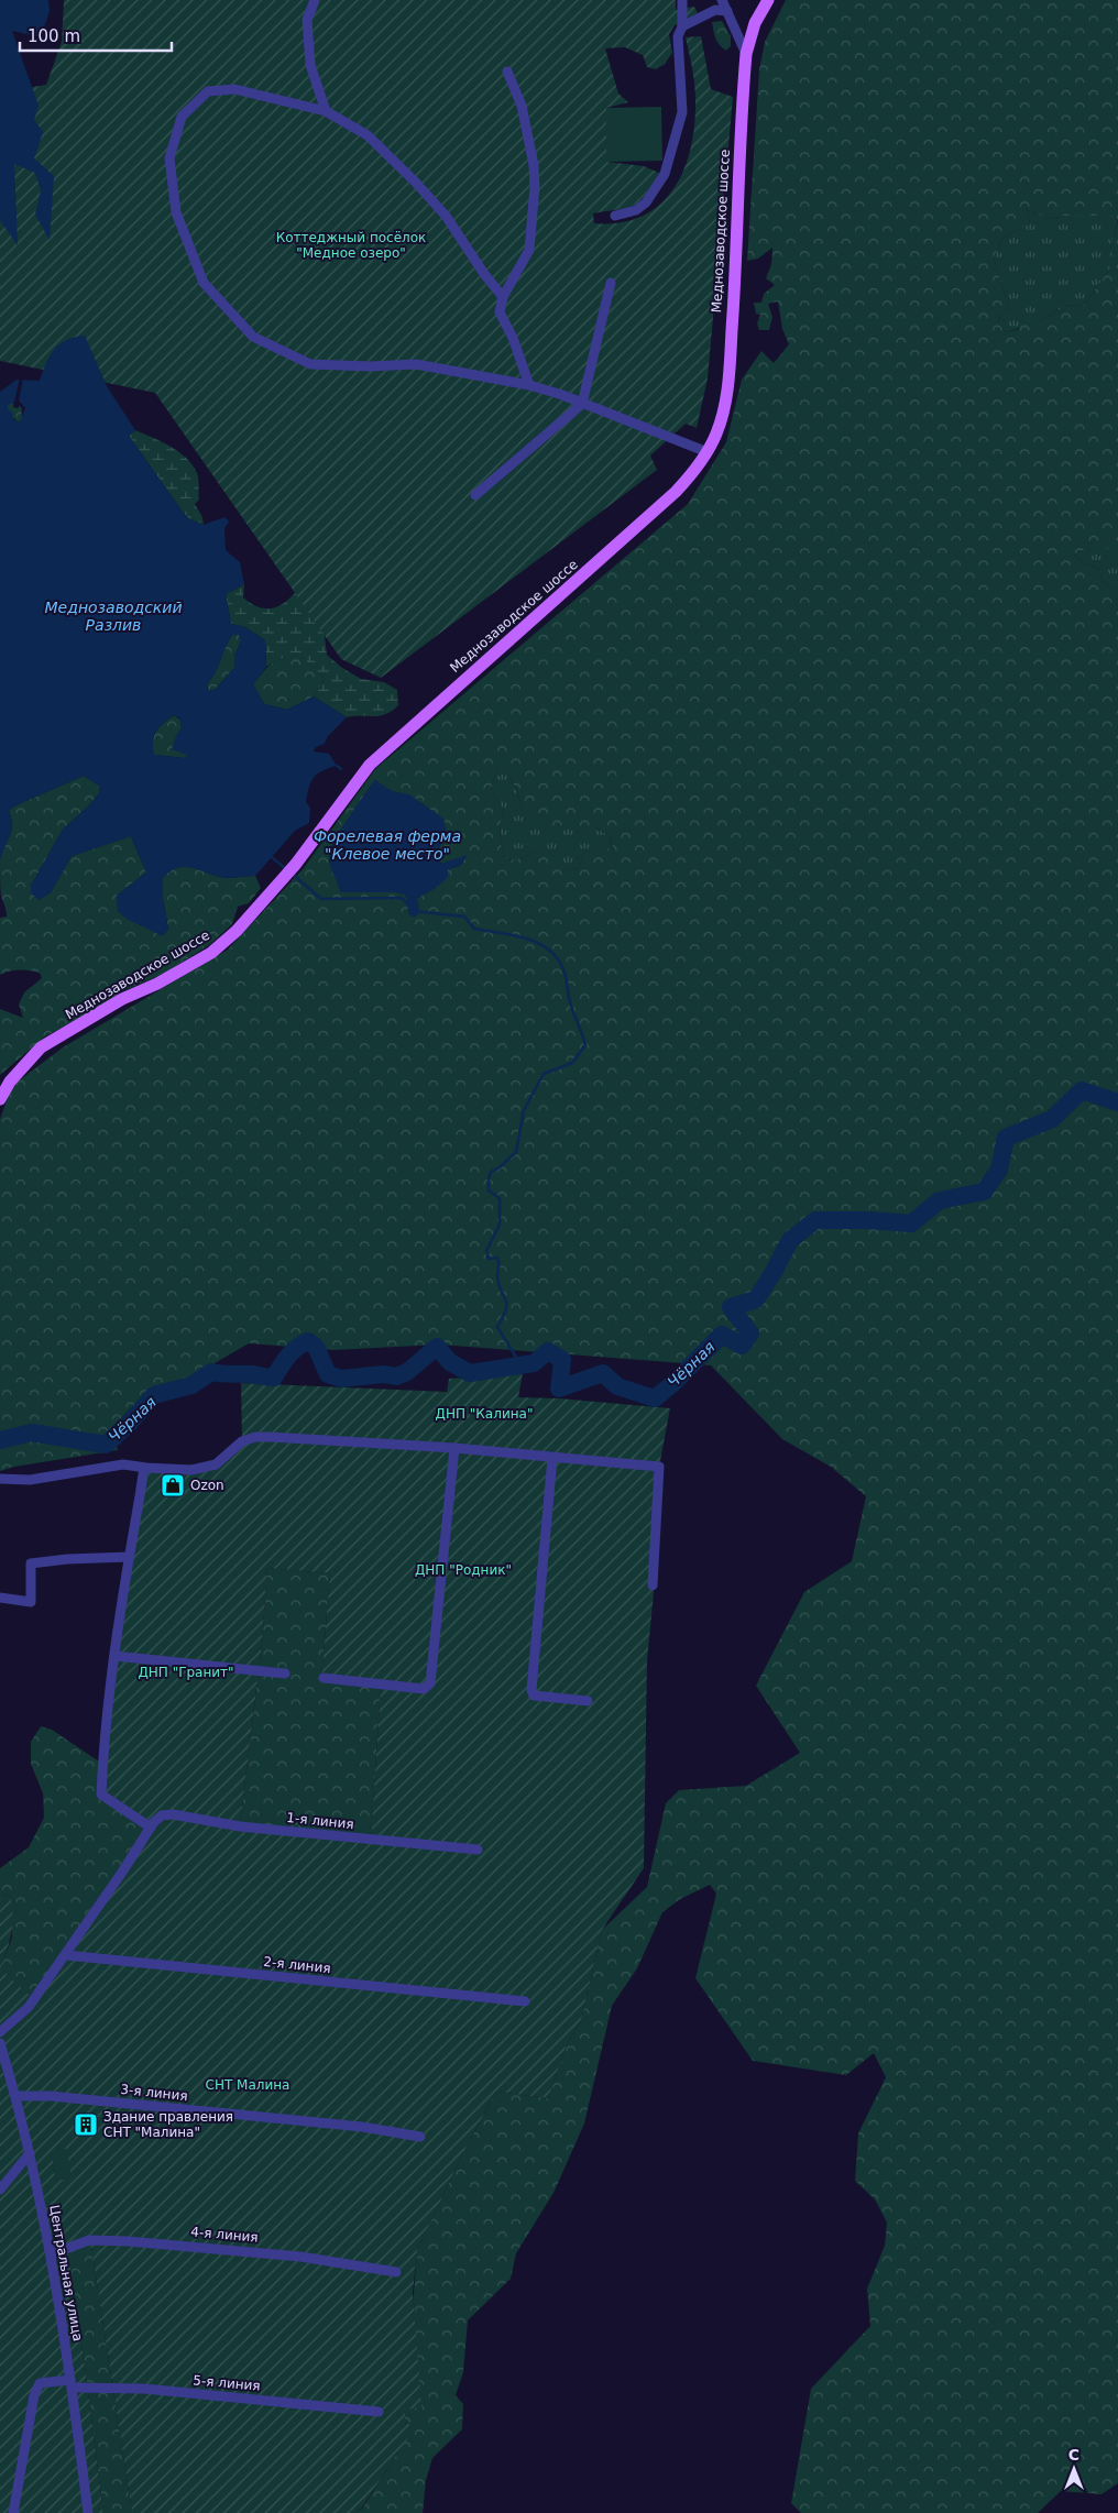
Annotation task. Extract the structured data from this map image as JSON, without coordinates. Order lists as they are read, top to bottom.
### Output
{
  "streets": {
    "main road": ["Меднозаводское шоссе"],
    "street": [
      "1-я линия",
      "2-я линия",
      "3-я линия",
      "4-я линия",
      "Центральная улица",
      "5-я линия"
    ]
  },
  "crossings": [
    ["3-я линия", "Центральная улица"],
    ["4-я линия", "Центральная улица"],
    ["Центральная улица", "5-я линия"]
  ],
  "water": ["Меднозаводский Разлив", "Форелевая ферма \"Клевое место\"", "Чёрная"],
  "parks": [
    "Коттеджный посёлок \"Медное озеро\"",
    "ДНП \"Калина\"",
    "ДНП \"Родник\"",
    "ДНП \"Гранит\"",
    "СНТ Малина"
  ],
  "places": {
    "shop": ["Ozon"],
    "building": ["Здание правления СНТ \"Малина\""]
  },
  "scale_bar": "100 m",
  "north": "top"
}
